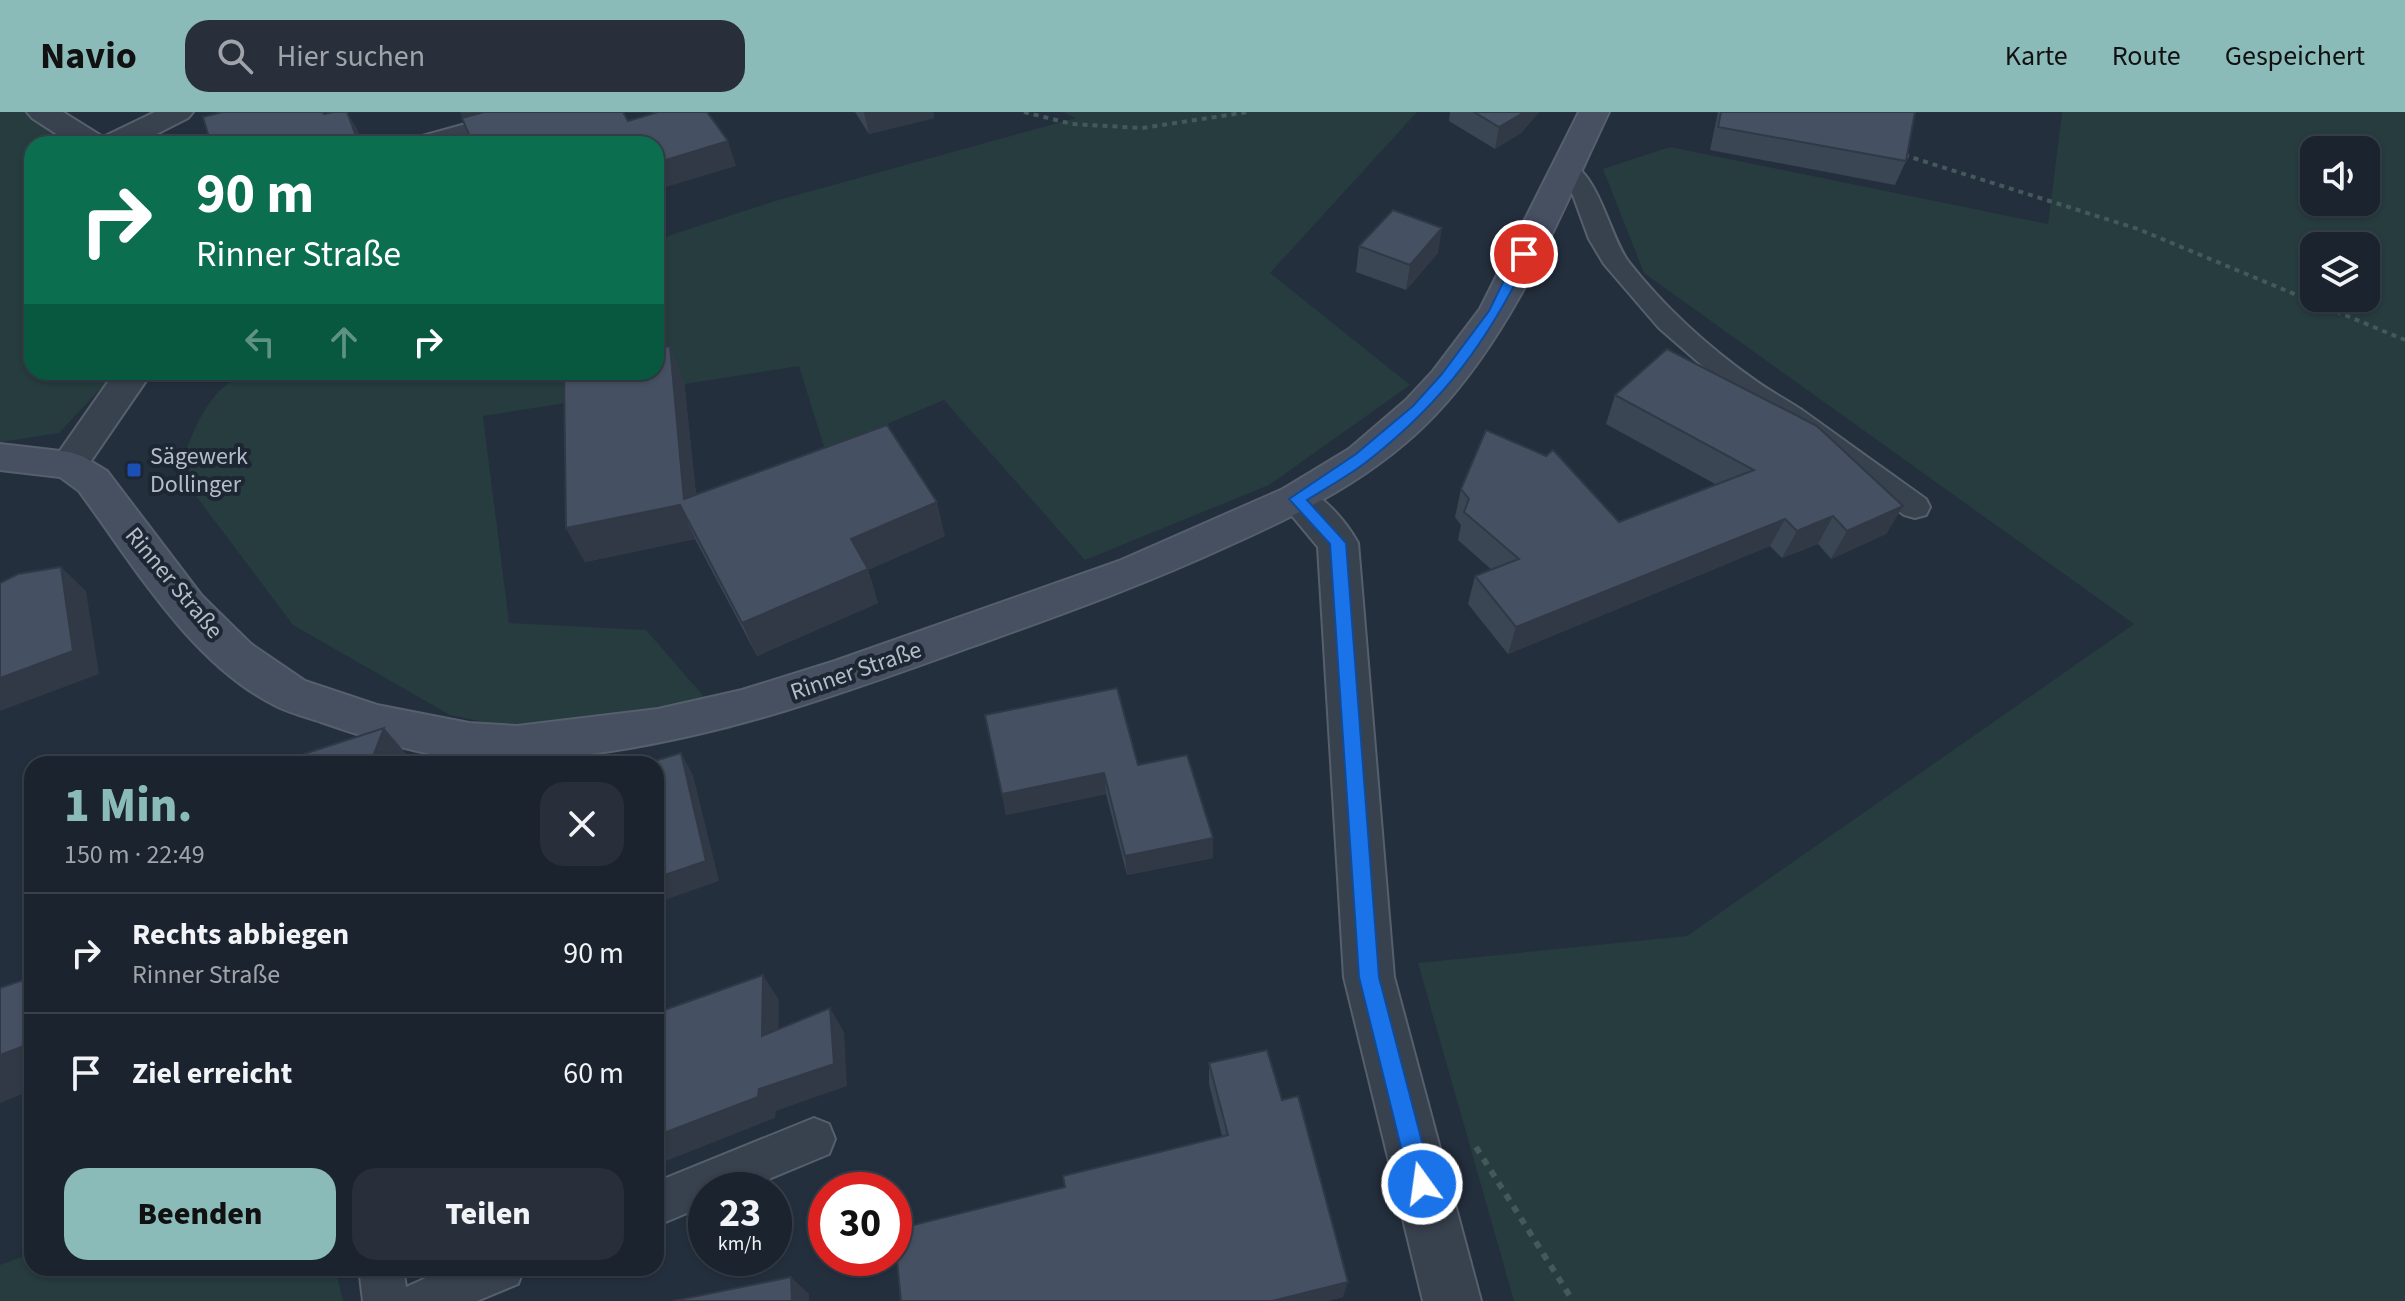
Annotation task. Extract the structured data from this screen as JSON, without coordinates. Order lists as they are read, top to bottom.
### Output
{
  "streets": {
    "main road": ["Rinner Straße"]
  },
  "places": {
    "transit": ["Sägewerk Dollinger"]
  },
  "page": {
    "header": "Navio",
    "search": "Hier suchen",
    "nav": ["Karte", "Route", "Gespeichert"],
    "turn": ["90 m", "Rinner Straße"],
    "heading": ["1 Min.", "150 m · 22:49"],
    "list": [
      {
        "name": "Rechts abbiegen",
        "note": "Rinner Straße",
        "value": "90 m"
      },
      {
        "name": "Ziel erreicht",
        "value": "60 m"
      }
    ],
    "buttons": ["Beenden", "Teilen"],
    "speed": "23 km/h",
    "limit": "30"
  }
}
